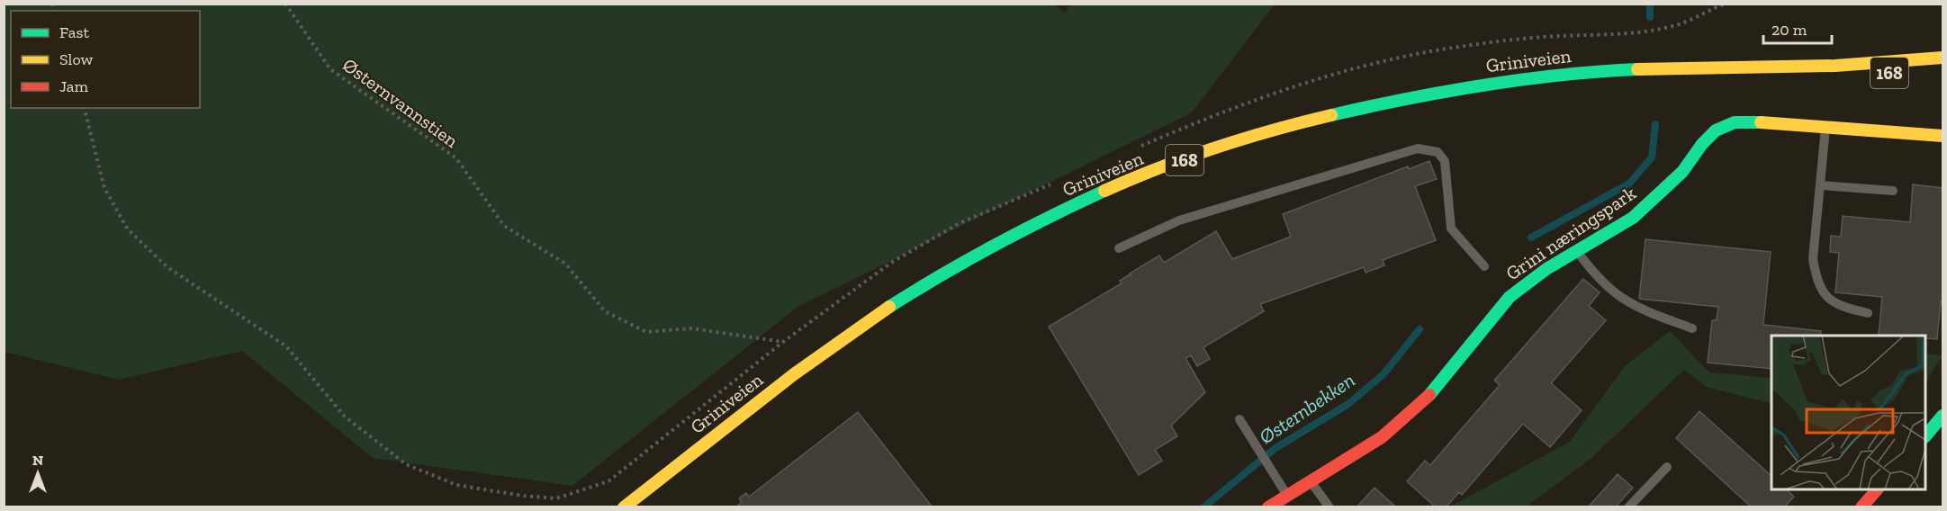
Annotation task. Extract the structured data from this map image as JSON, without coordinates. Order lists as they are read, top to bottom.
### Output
{
  "streets": {
    "main road": ["Griniveien", "168", "Grini næringspark"],
    "path": ["Østernvannstien"]
  },
  "water": ["Østernbekken"],
  "legend": ["Fast", "Slow", "Jam"],
  "scale_bar": "20 m",
  "north": "top"
}
